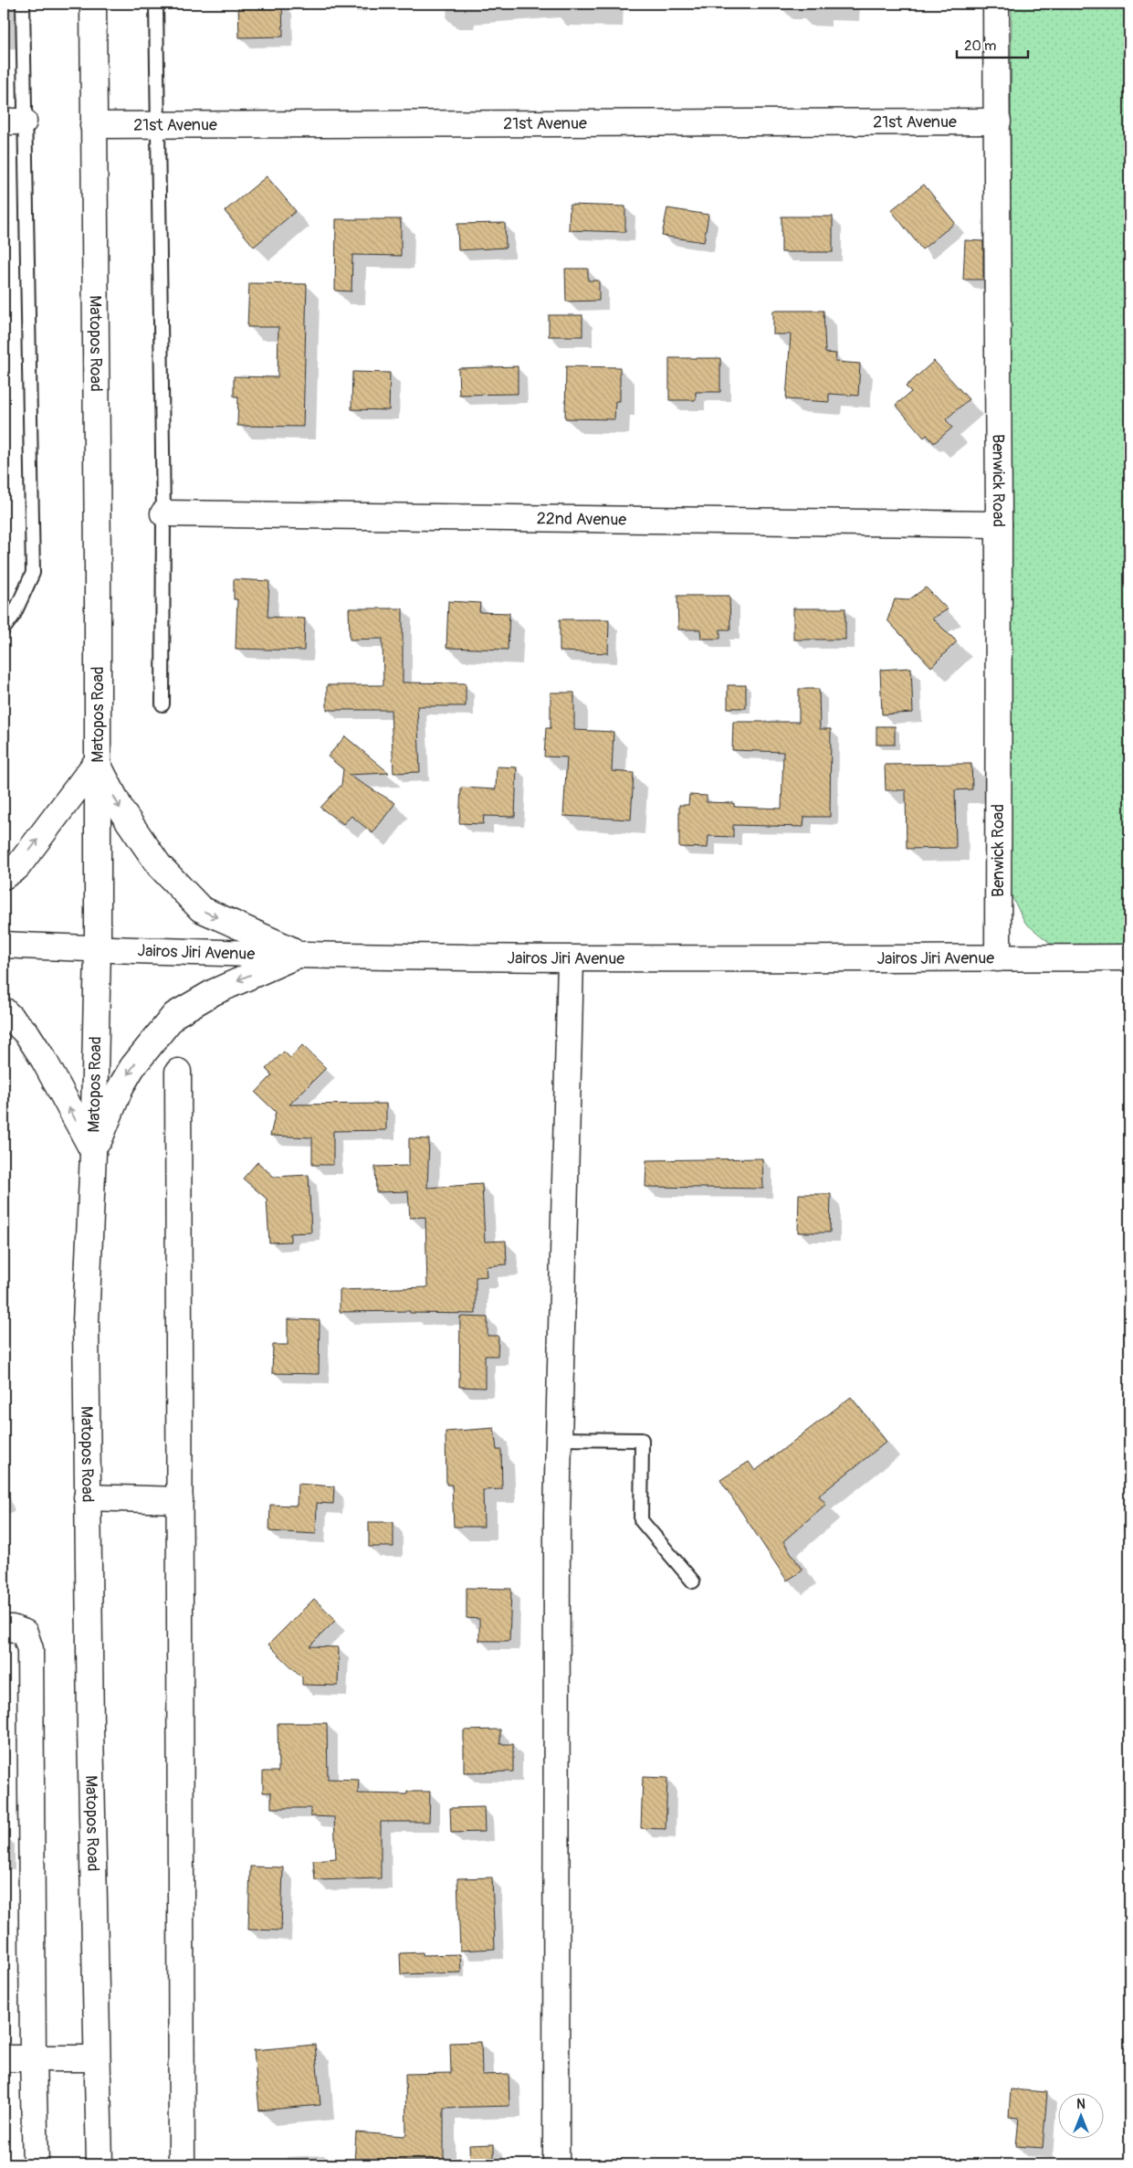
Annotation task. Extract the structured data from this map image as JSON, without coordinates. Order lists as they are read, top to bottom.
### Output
{
  "streets": {
    "street": [
      "21st Avenue",
      "Matopos Road",
      "Benwick Road",
      "22nd Avenue",
      "Jairos Jiri Avenue"
    ]
  },
  "crossings": [
    ["21st Avenue", "Matopos Road"],
    ["21st Avenue", "Benwick Road"],
    ["Matopos Road", "Jairos Jiri Avenue"],
    ["Benwick Road", "22nd Avenue"],
    ["Benwick Road", "Jairos Jiri Avenue"]
  ],
  "scale_bar": "20 m",
  "north": "top"
}
